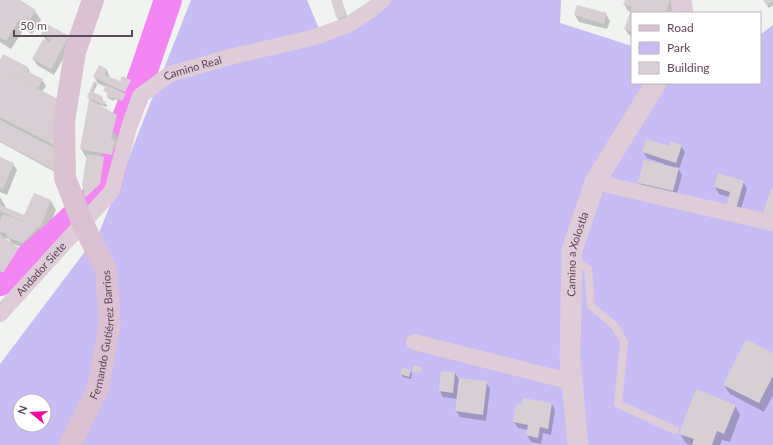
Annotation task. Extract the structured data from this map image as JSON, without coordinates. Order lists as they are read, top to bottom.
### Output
{
  "streets": {
    "main road": ["Fernando Gutiérrez Barrios"],
    "street": ["Camino Real", "Camino a Xolostla", "Andador Siete"]
  },
  "crossings": [
    ["Camino Real", "Andador Siete"],
    ["Camino Real", "Fernando Gutiérrez Barrios"],
    ["Andador Siete", "Fernando Gutiérrez Barrios"]
  ],
  "legend": ["Road", "Park", "Building"],
  "scale_bar": "50 m",
  "north": "left"
}
